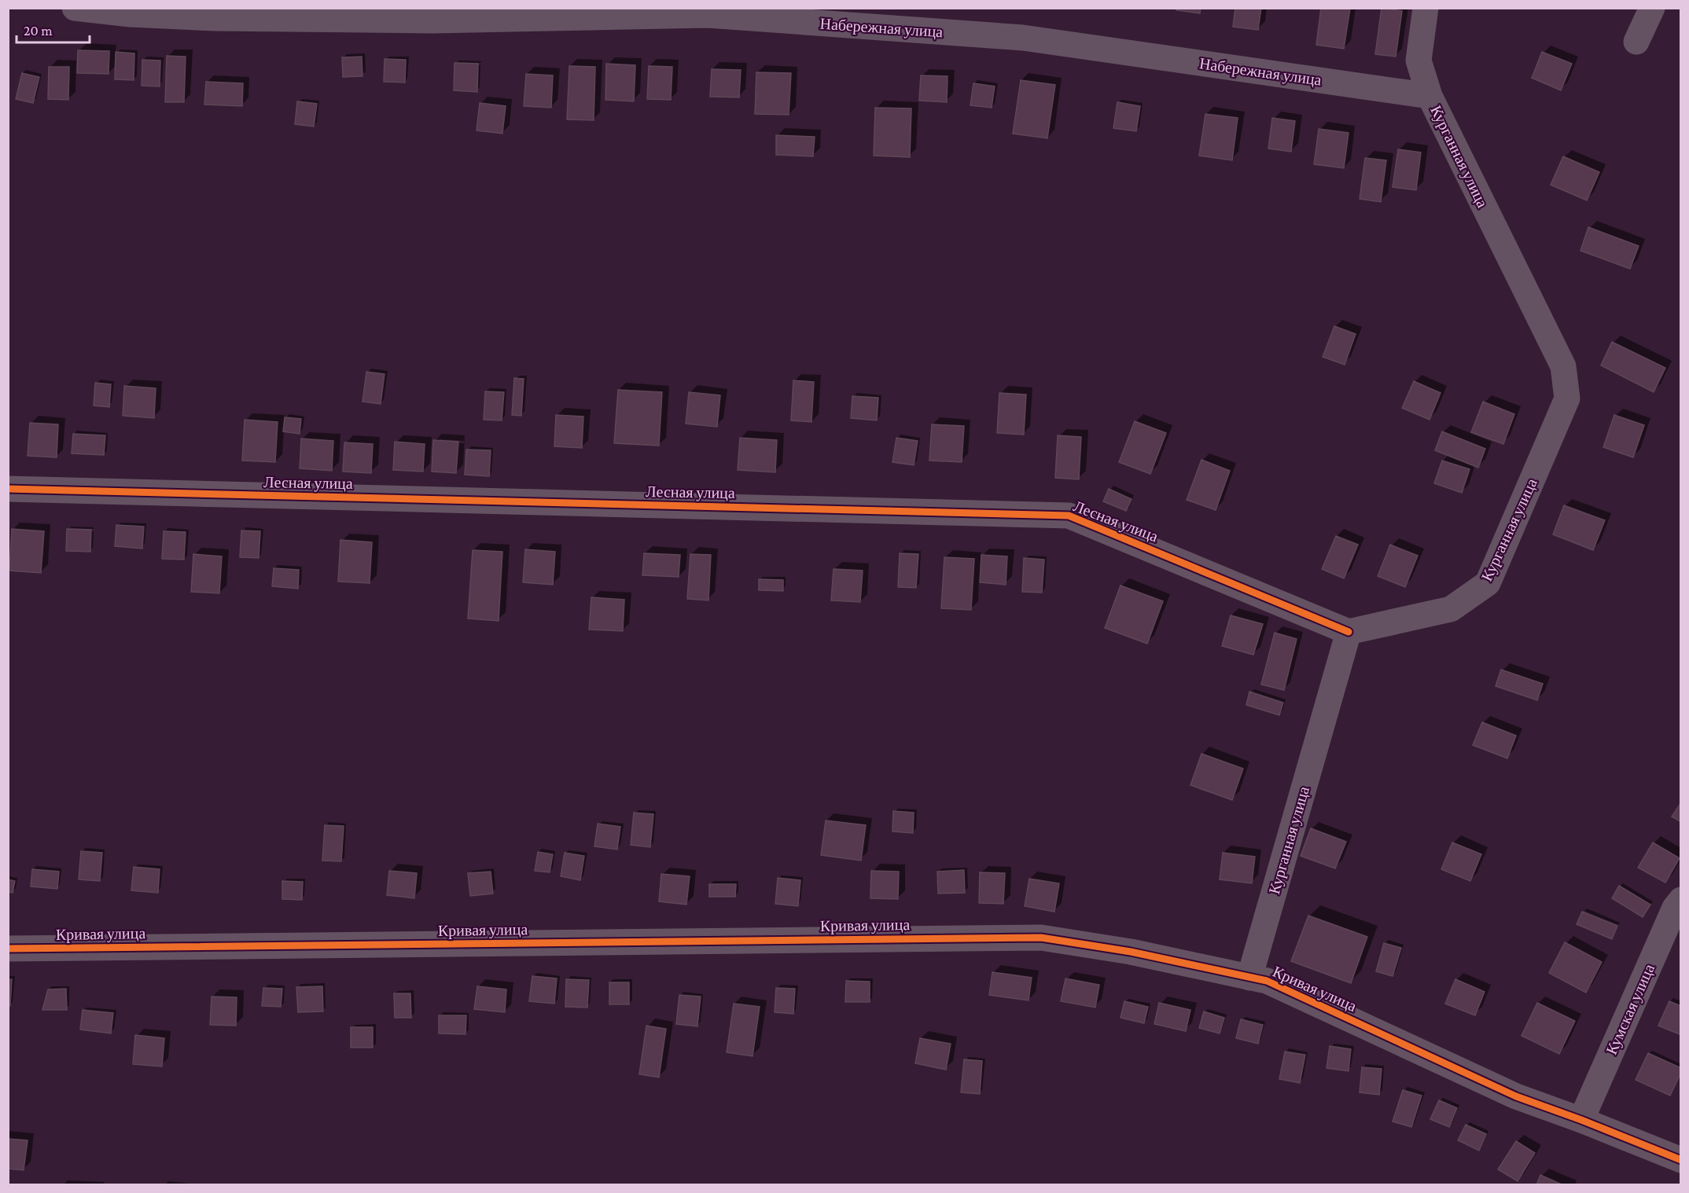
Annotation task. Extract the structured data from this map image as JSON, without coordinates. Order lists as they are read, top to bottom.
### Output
{
  "streets": {
    "street": [
      "Набережная улица",
      "Курганная улица",
      "Лесная улица",
      "Кривая улица",
      "Кумская улица"
    ]
  },
  "crossings": [
    ["Набережная улица", "Курганная улица"],
    ["Курганная улица", "Лесная улица"],
    ["Курганная улица", "Кривая улица"],
    ["Кривая улица", "Кумская улица"]
  ],
  "scale_bar": "20 m"
}
